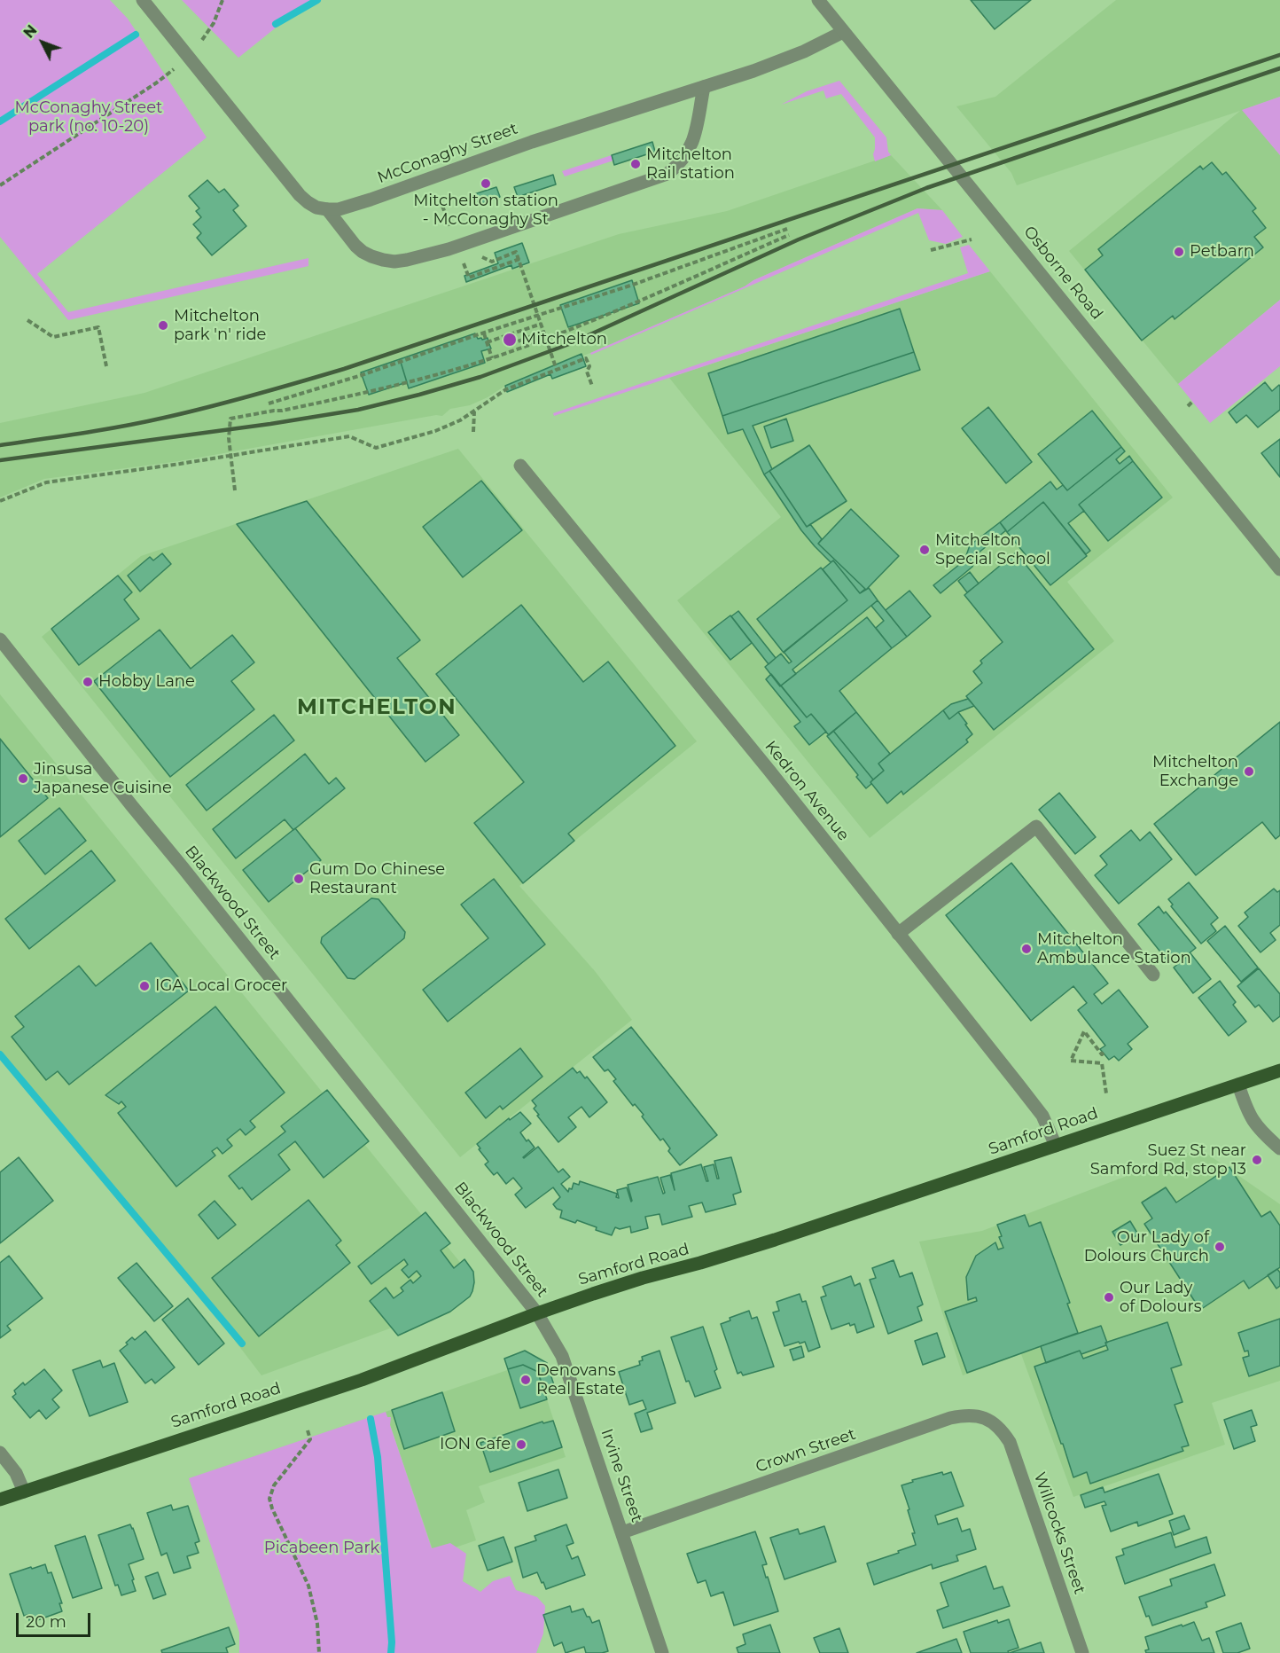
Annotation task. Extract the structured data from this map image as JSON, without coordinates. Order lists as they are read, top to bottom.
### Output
{
  "streets": {
    "main road": ["Samford Road"],
    "street": [
      "McConaghy Street",
      "Osborne Road",
      "Kedron Avenue",
      "Blackwood Street",
      "Crown Street",
      "Irvine Street",
      "Willcocks Street"
    ]
  },
  "crossings": [
    ["McConaghy Street", "Osborne Road"],
    ["Kedron Avenue", "Samford Road"],
    ["Blackwood Street", "Samford Road"],
    ["Blackwood Street", "Irvine Street"],
    ["Samford Road", "Irvine Street"],
    ["Crown Street", "Irvine Street"],
    ["Crown Street", "Willcocks Street"]
  ],
  "districts": ["MITCHELTON"],
  "parks": ["McConaghy Street park (no. 10-20)", "Picabeen Park"],
  "places": [
    "Mitchelton Rail station",
    "Mitchelton station - McConaghy St",
    "Petbarn",
    "Mitchelton park 'n' ride",
    "Mitchelton",
    "Mitchelton Special School",
    "Hobby Lane",
    "Mitchelton Exchange",
    "Jinsusa Japanese Cuisine",
    "Gum Do Chinese Restaurant",
    "Mitchelton Ambulance Station",
    "IGA Local Grocer",
    "Suez St near Samford Rd, stop 13",
    "Our Lady of Dolours Church",
    "Our Lady of Dolours",
    "Denovans Real Estate",
    "ION Cafe"
  ],
  "scale_bar": "20 m",
  "north": "top left"
}
